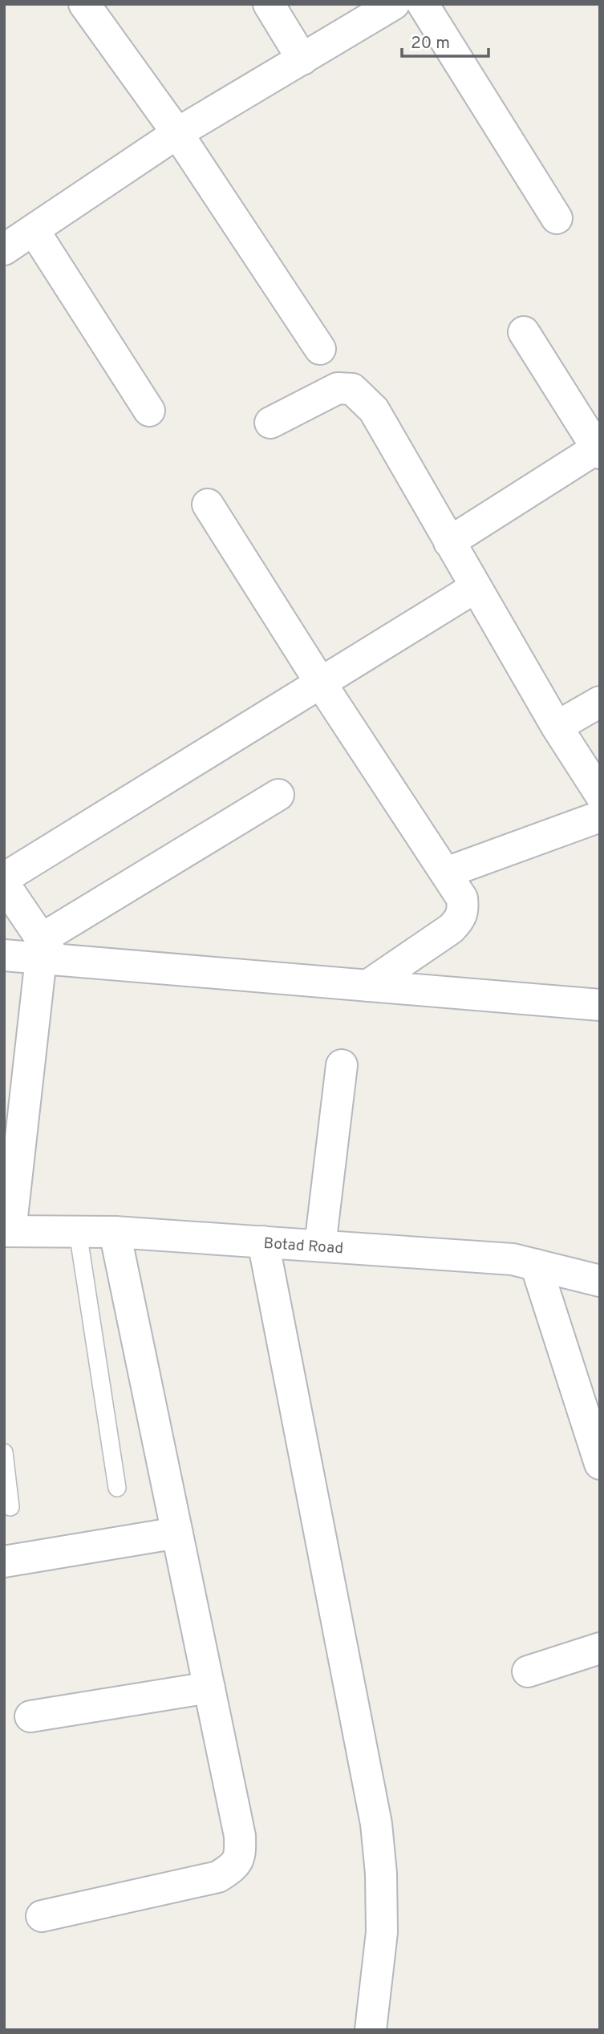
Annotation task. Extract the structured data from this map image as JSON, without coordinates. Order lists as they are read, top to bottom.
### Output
{
  "streets": {
    "street": ["Botad Road"]
  },
  "scale_bar": "20 m"
}
